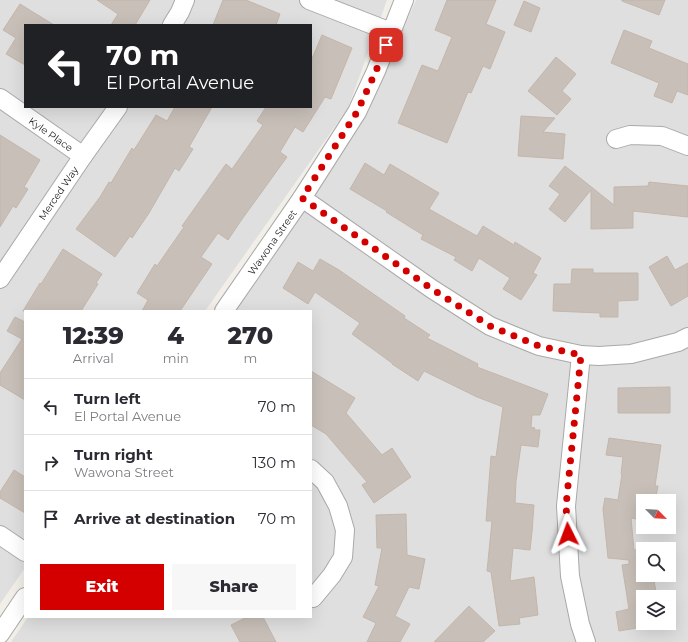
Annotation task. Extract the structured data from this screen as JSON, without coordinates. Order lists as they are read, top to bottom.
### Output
{
  "streets": {
    "street": ["Kyle Place", "Merced Way", "Wawona Street"]
  },
  "crossings": [
    ["Kyle Place", "Merced Way"]
  ],
  "north": "bottom right",
  "page": {
    "turn": ["70 m", "El Portal Avenue"],
    "eta": [
      "12:39",
      "Arrival",
      "4",
      "min",
      "270",
      "m"
    ],
    "list": [
      {
        "name": "Turn left",
        "note": "El Portal Avenue",
        "value": "70 m"
      },
      {
        "name": "Turn right",
        "note": "Wawona Street",
        "value": "130 m"
      },
      {
        "name": "Arrive at destination",
        "value": "70 m"
      }
    ],
    "buttons": ["Exit", "Share"]
  }
}
